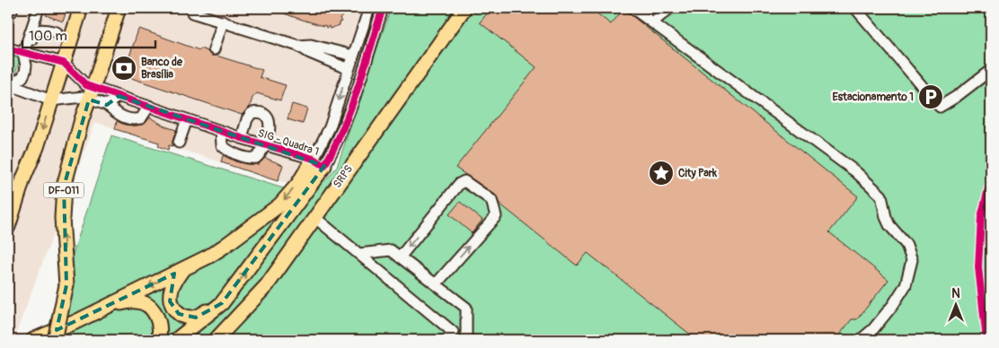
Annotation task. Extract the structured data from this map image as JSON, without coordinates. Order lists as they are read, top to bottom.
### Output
{
  "streets": {
    "main road": ["SRPS", "DF-011"],
    "street": ["SIG - Quadra 1"]
  },
  "crossings": [
    ["SIG - Quadra 1", "DF-011"]
  ],
  "places": {
    "bank": ["Banco de Brasília"],
    "parking": ["Estacionamento 1"],
    "place": ["City Park"]
  },
  "scale_bar": "100 m",
  "north": "top"
}
